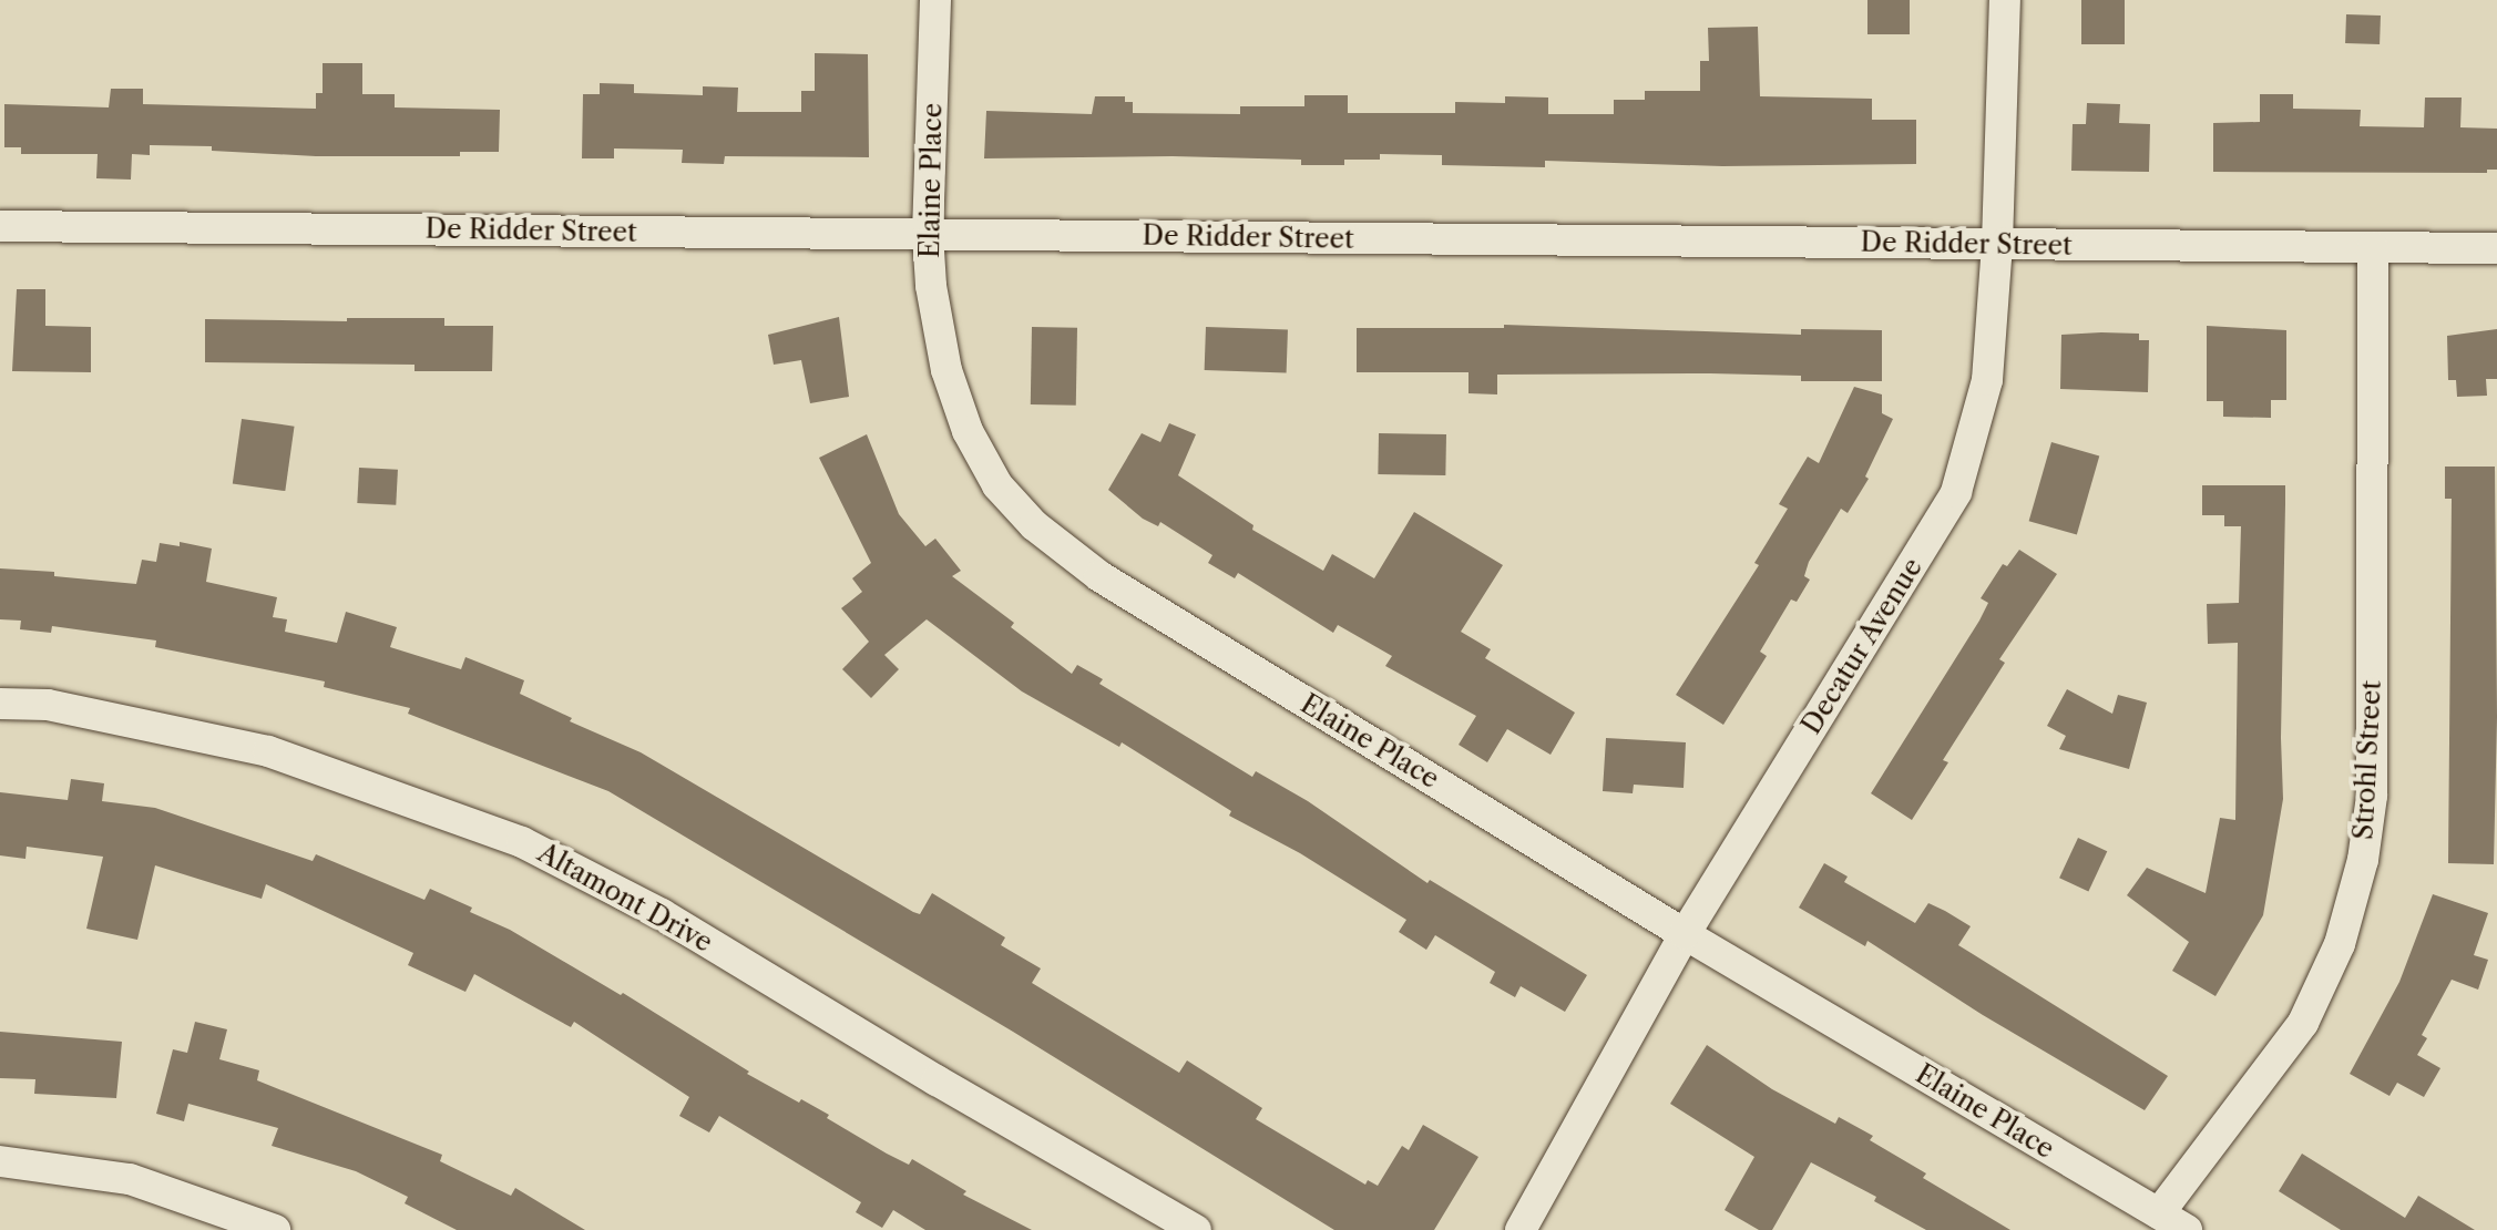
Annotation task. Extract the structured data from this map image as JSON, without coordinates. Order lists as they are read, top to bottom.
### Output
{
  "streets": {
    "street": [
      "Elaine Place",
      "De Ridder Street",
      "Decatur Avenue",
      "Strohl Street",
      "Altamont Drive"
    ]
  },
  "crossings": [
    ["Elaine Place", "De Ridder Street"],
    ["Elaine Place", "Decatur Avenue"],
    ["Elaine Place", "Strohl Street"],
    ["De Ridder Street", "Decatur Avenue"],
    ["De Ridder Street", "Strohl Street"]
  ]
}
